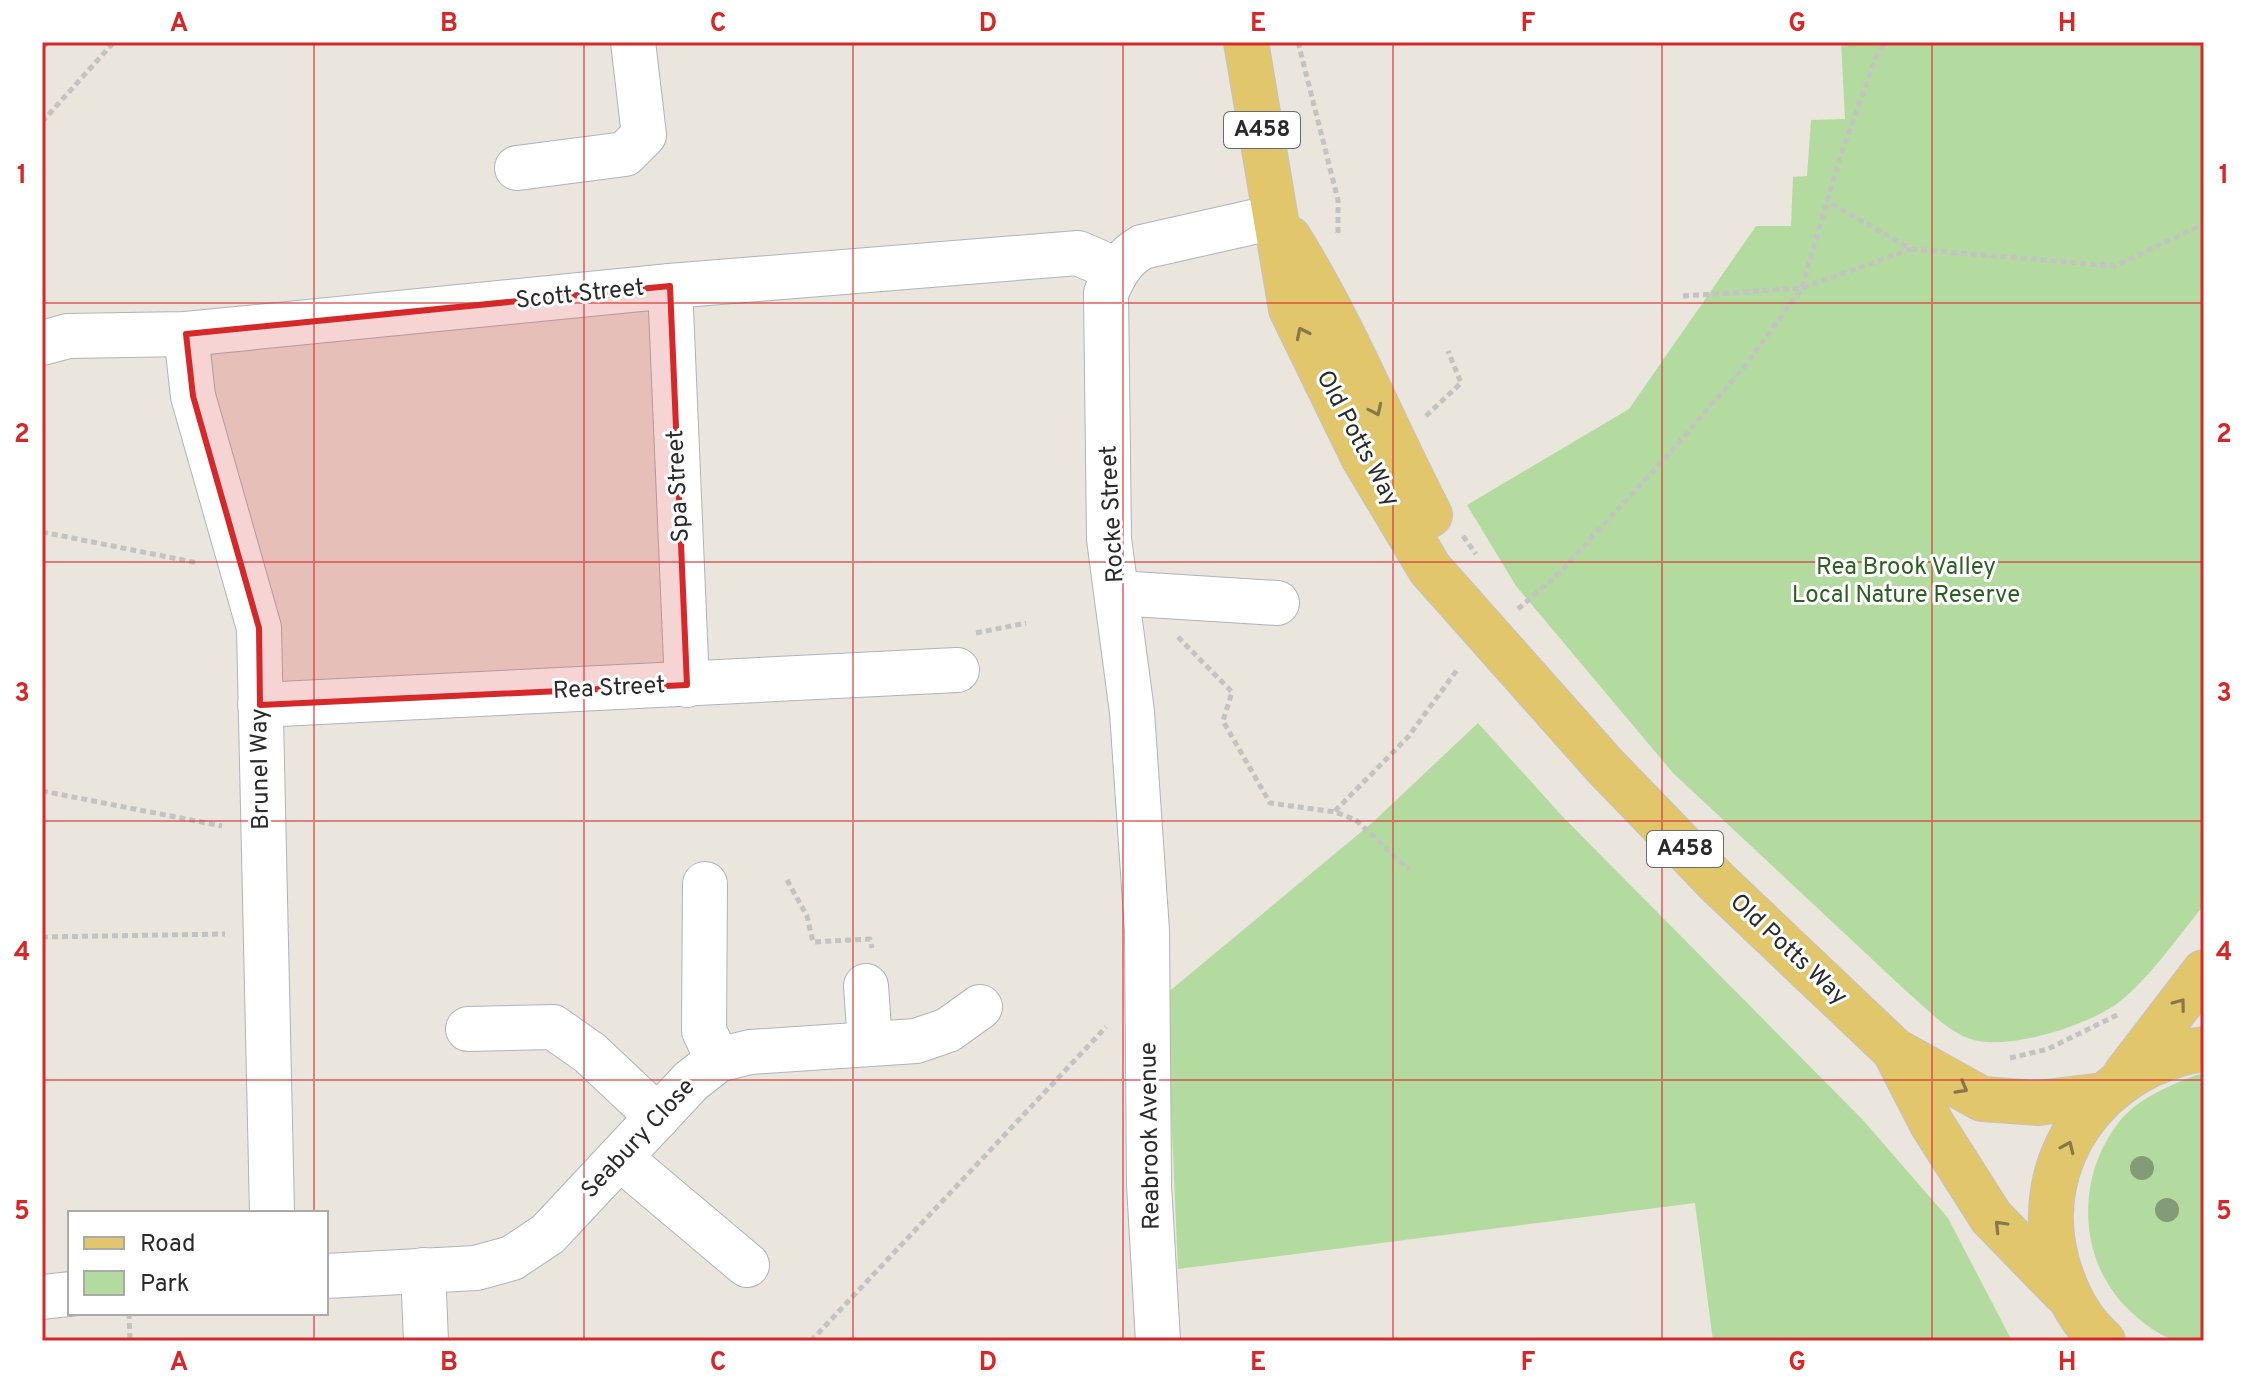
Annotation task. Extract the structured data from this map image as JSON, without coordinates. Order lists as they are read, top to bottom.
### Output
{
  "streets": {
    "main road": ["A458", "Old Potts Way"],
    "street": [
      "Scott Street",
      "Spa Street",
      "Rocke Street",
      "Rea Street",
      "Brunel Way",
      "Reabrook Avenue",
      "Seabury Close"
    ]
  },
  "crossings": [
    ["A458", "Old Potts Way"],
    ["Scott Street", "Spa Street"],
    ["Scott Street", "Rocke Street"],
    ["Scott Street", "Brunel Way"],
    ["Spa Street", "Rea Street"],
    ["Rocke Street", "Reabrook Avenue"],
    ["Rea Street", "Brunel Way"]
  ],
  "parks": ["Rea Brook Valley Local Nature Reserve"],
  "legend": ["Road", "Park"],
  "grid": {
    "columns": [
      "A",
      "B",
      "C",
      "D",
      "E",
      "F",
      "G",
      "H"
    ],
    "rows": [
      "1",
      "2",
      "3",
      "4",
      "5"
    ]
  }
}
